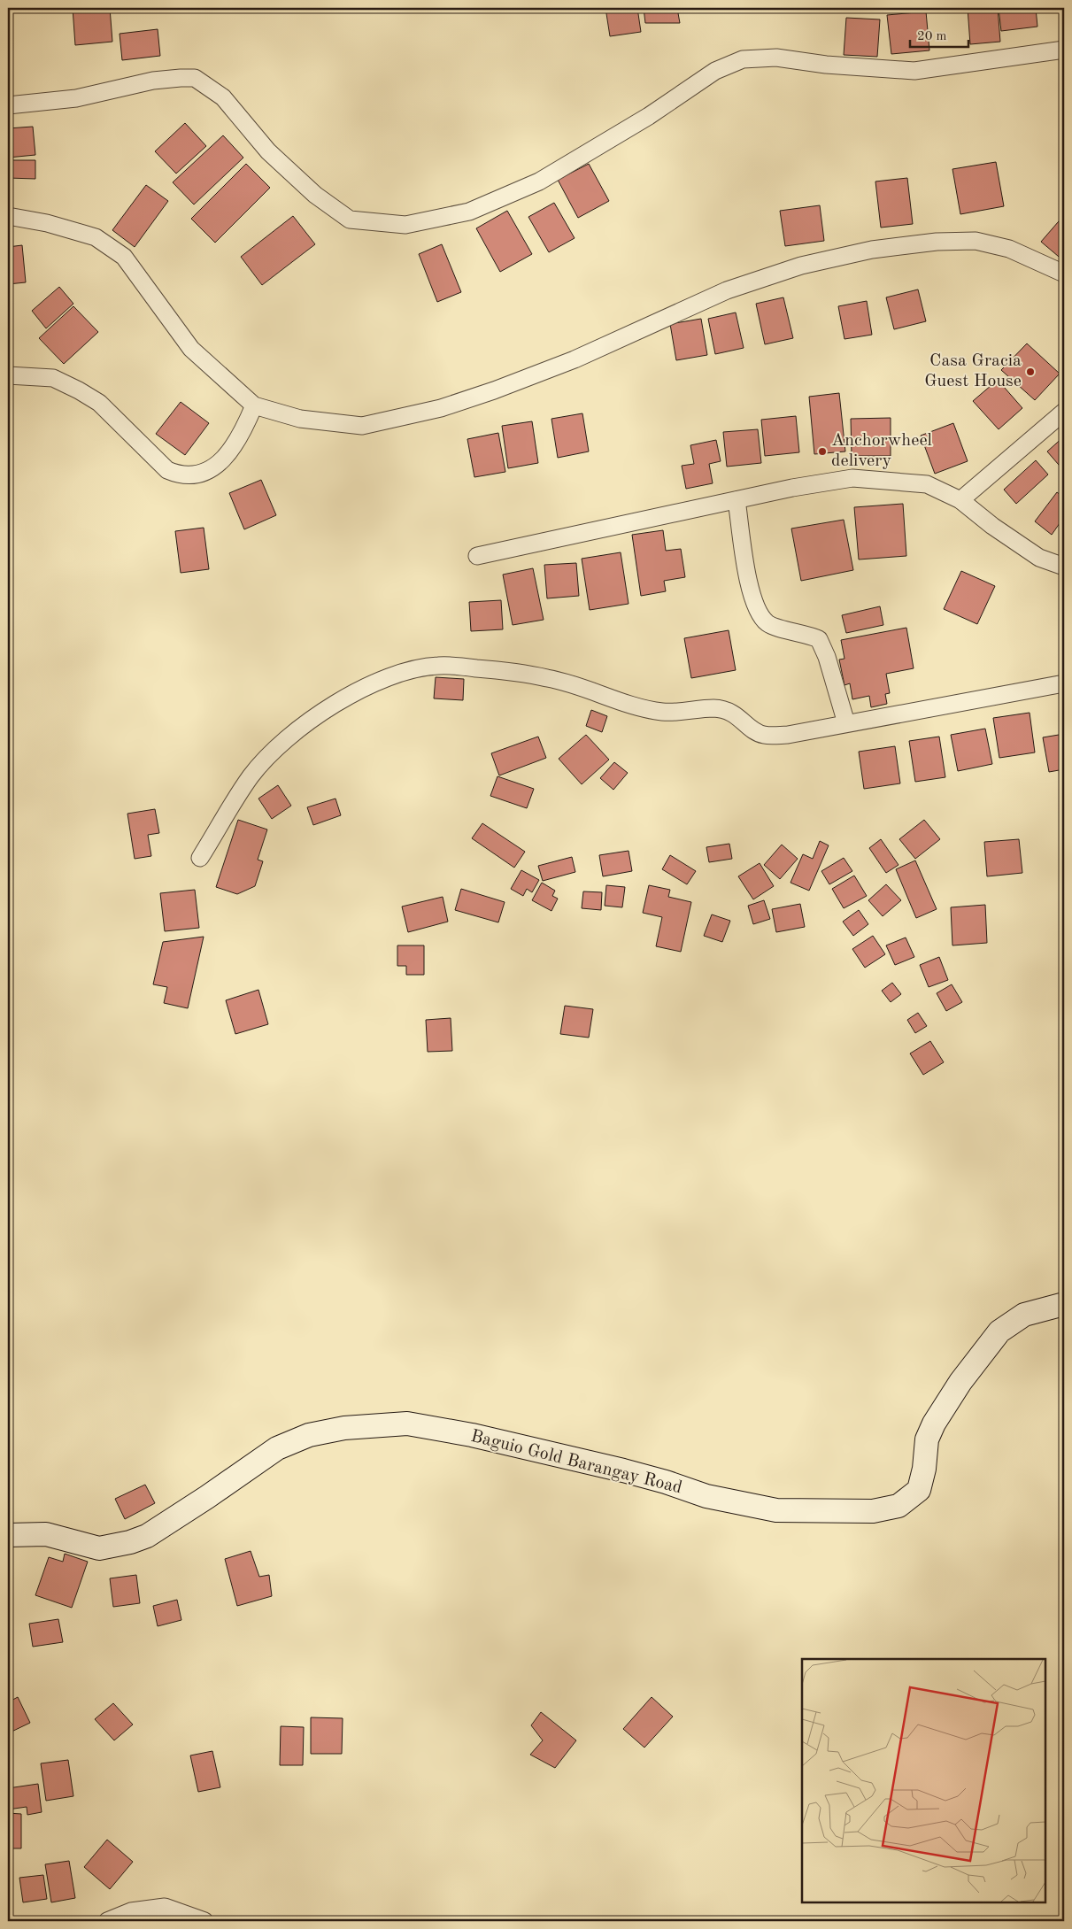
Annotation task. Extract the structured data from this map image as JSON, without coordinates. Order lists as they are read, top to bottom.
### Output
{
  "streets": {
    "street": ["Baguio Gold Barangay Road"]
  },
  "places": ["Casa Gracia Guest House", "Anchorwheel delivery"],
  "scale_bar": "20 m"
}
